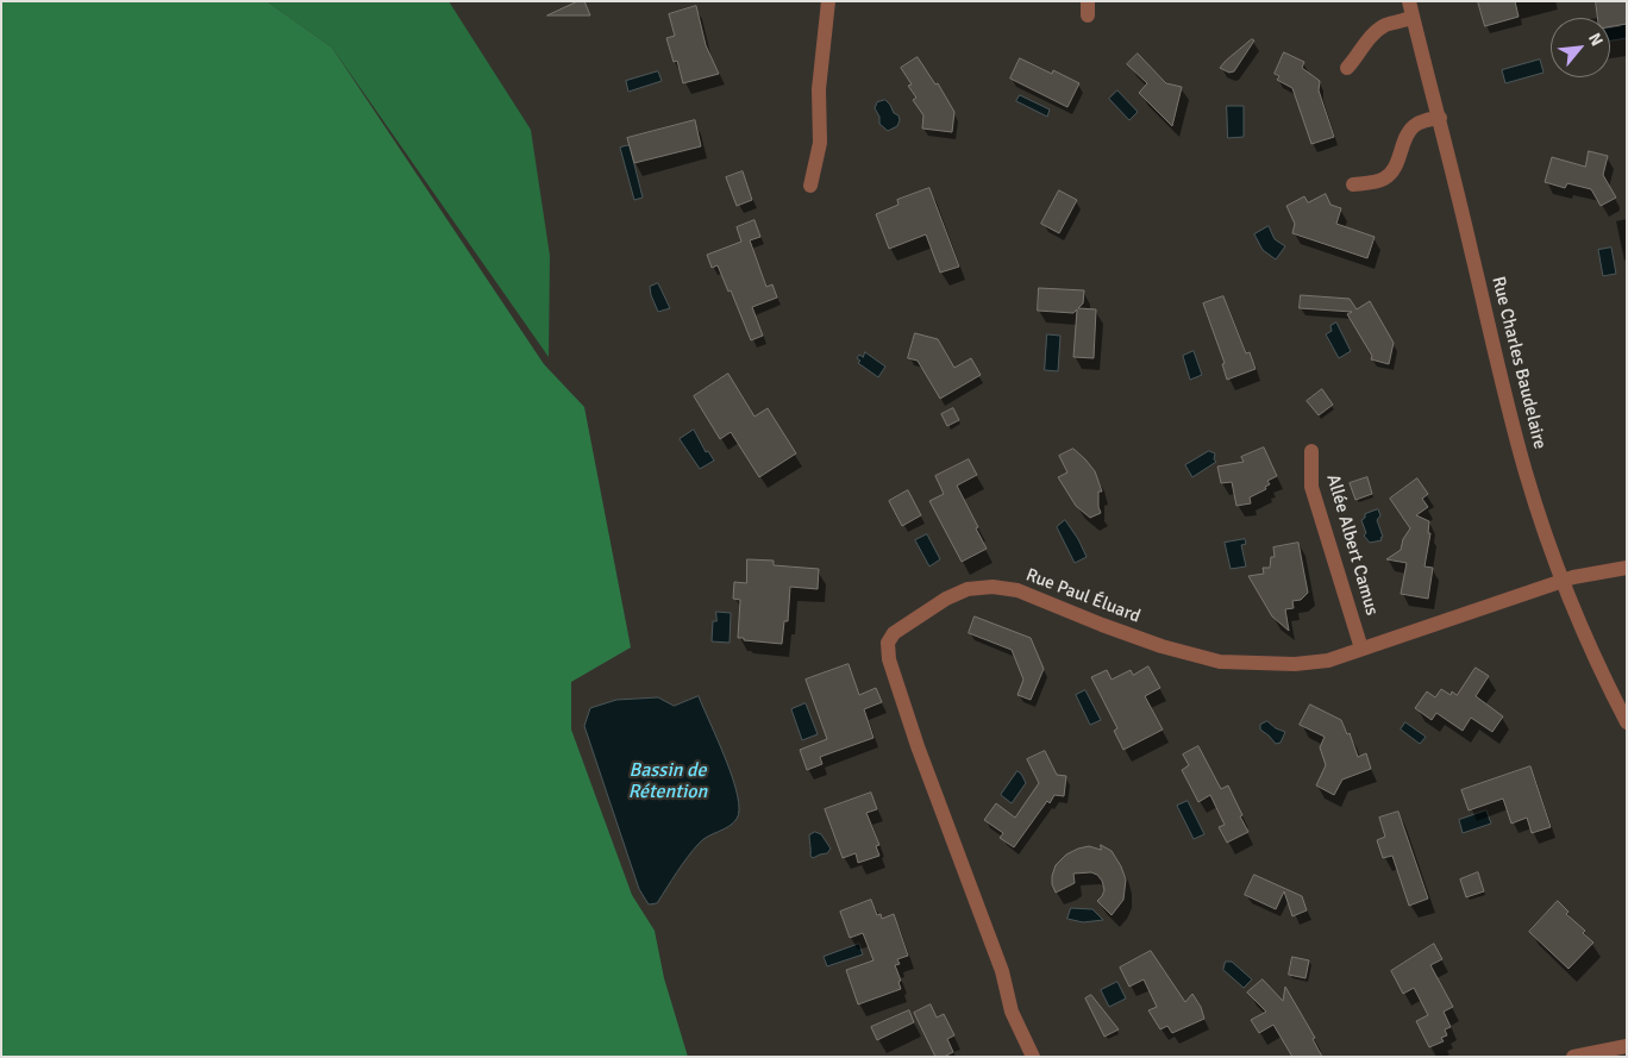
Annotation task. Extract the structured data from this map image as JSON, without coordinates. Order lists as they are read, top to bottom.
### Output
{
  "streets": {
    "street": ["Rue Charles Baudelaire", "Allée Albert Camus", "Rue Paul Éluard"]
  },
  "crossings": [
    ["Rue Charles Baudelaire", "Rue Paul Éluard"],
    ["Allée Albert Camus", "Rue Paul Éluard"]
  ],
  "water": ["Bassin de Rétention"],
  "north": "top right"
}
